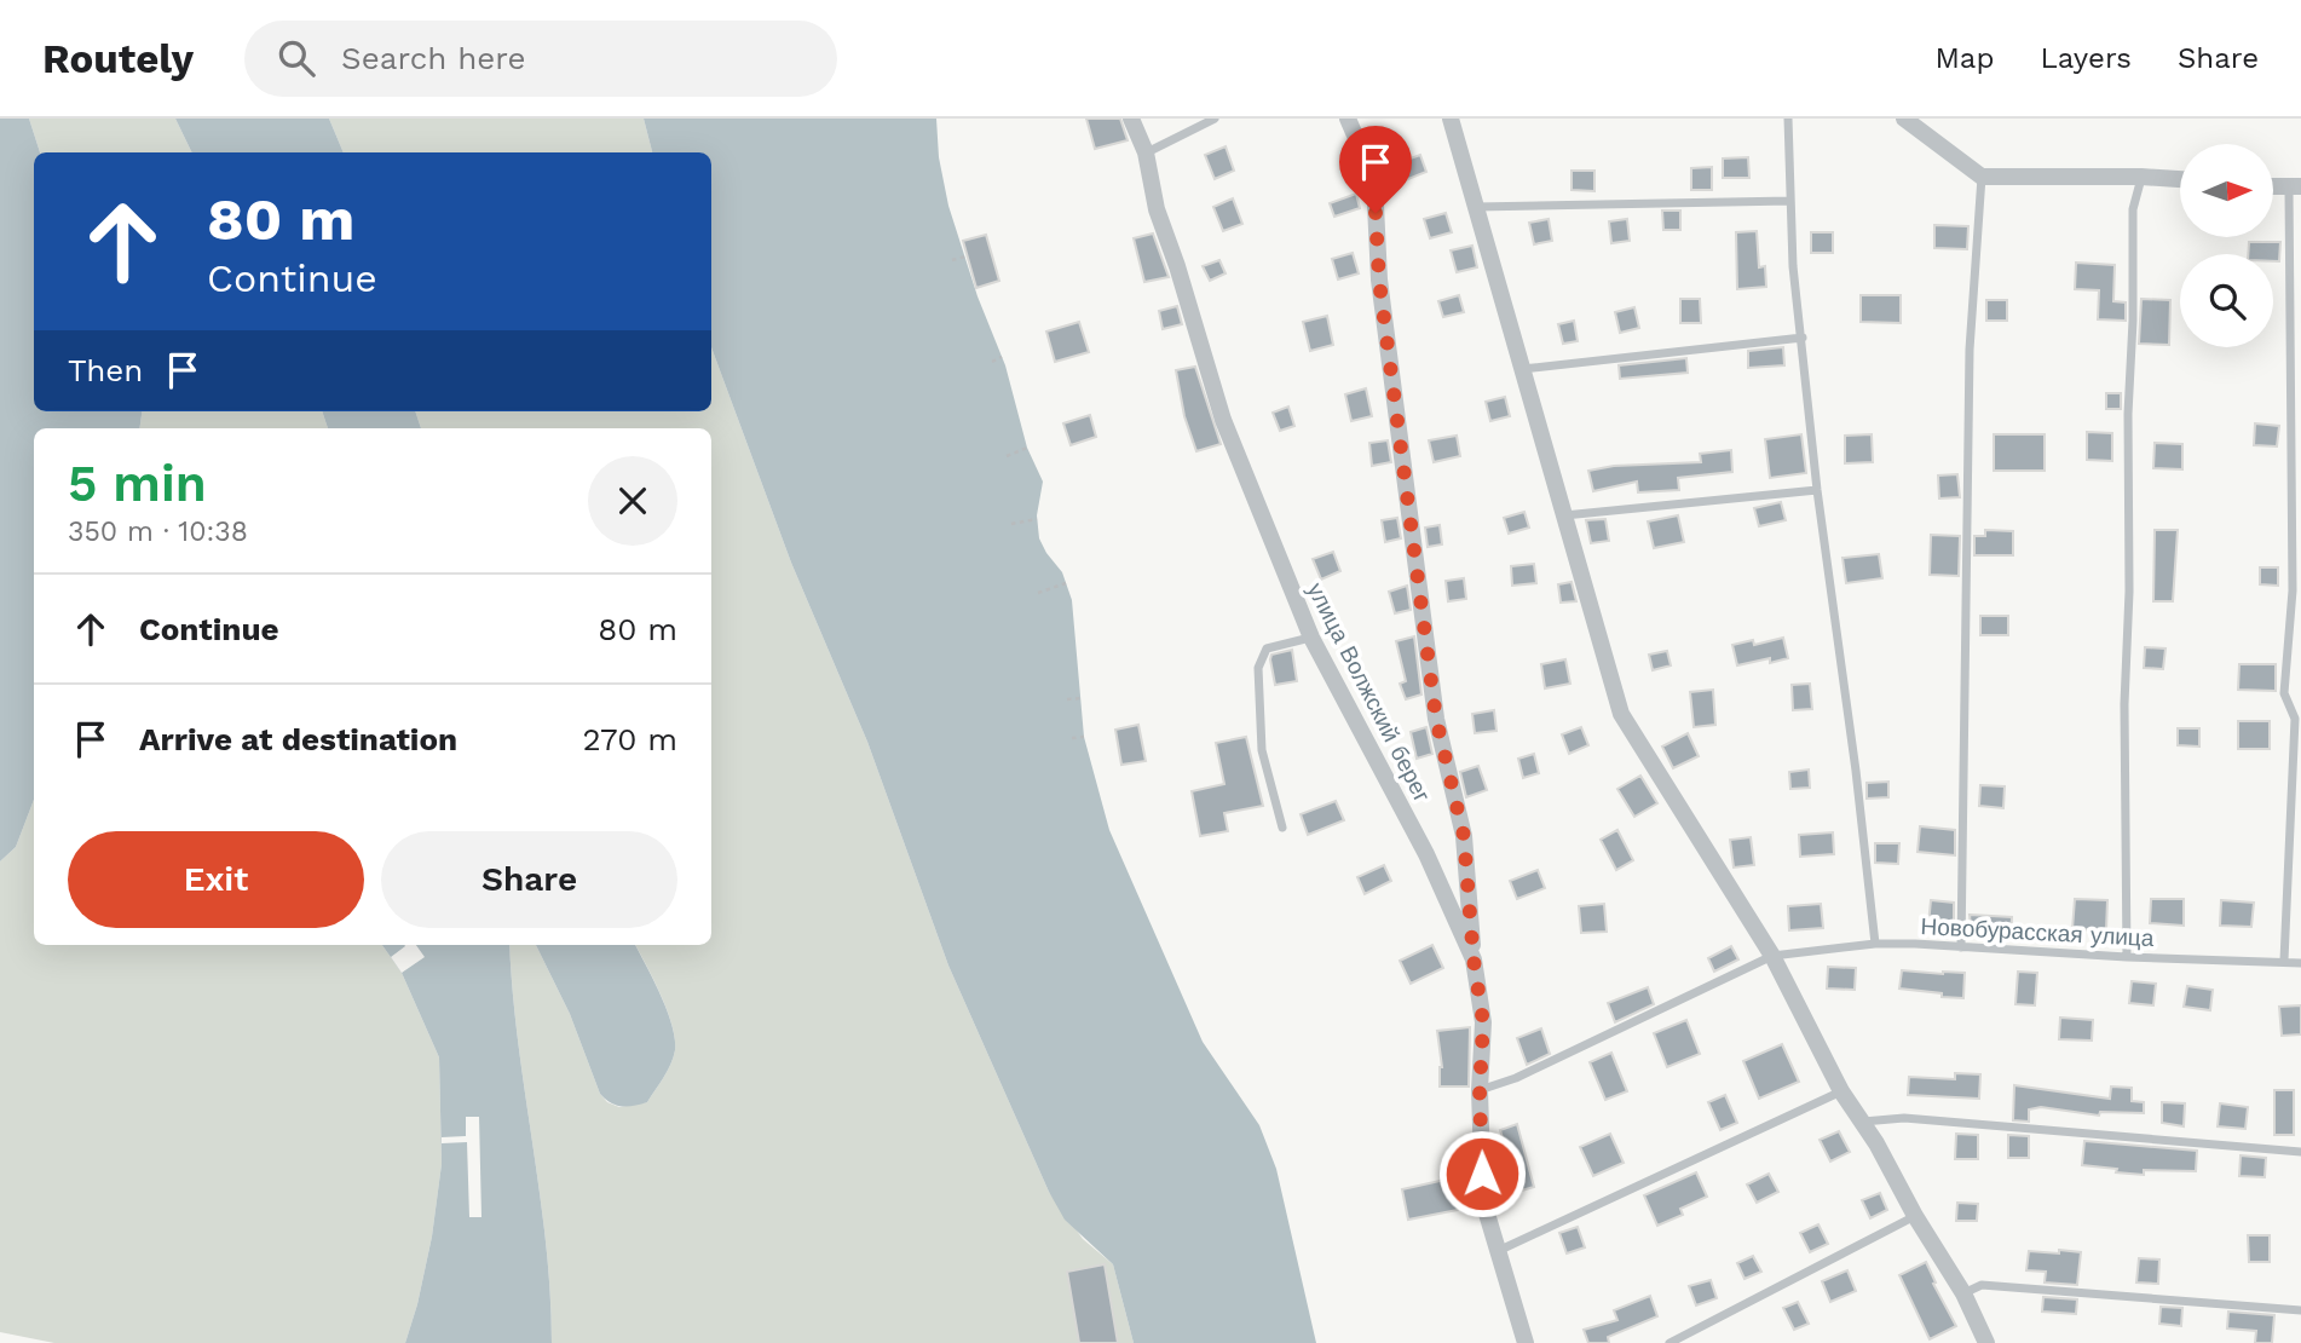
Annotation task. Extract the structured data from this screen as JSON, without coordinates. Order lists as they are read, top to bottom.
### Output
{
  "streets": {
    "street": ["улица Волжский берег"],
    "lane": ["Новобурасская улица"]
  },
  "crossings": [
    ["улица Волжский берег", "Новобурасская улица"]
  ],
  "north": "right",
  "page": {
    "header": "Routely",
    "search": "Search here",
    "nav": ["Map", "Layers", "Share"],
    "turn": ["80 m", "Continue"],
    "then": "Then",
    "heading": ["5 min", "350 m · 10:38"],
    "list": [
      {
        "name": "Continue",
        "value": "80 m"
      },
      {
        "name": "Arrive at destination",
        "value": "270 m"
      }
    ],
    "buttons": ["Exit", "Share"]
  }
}
